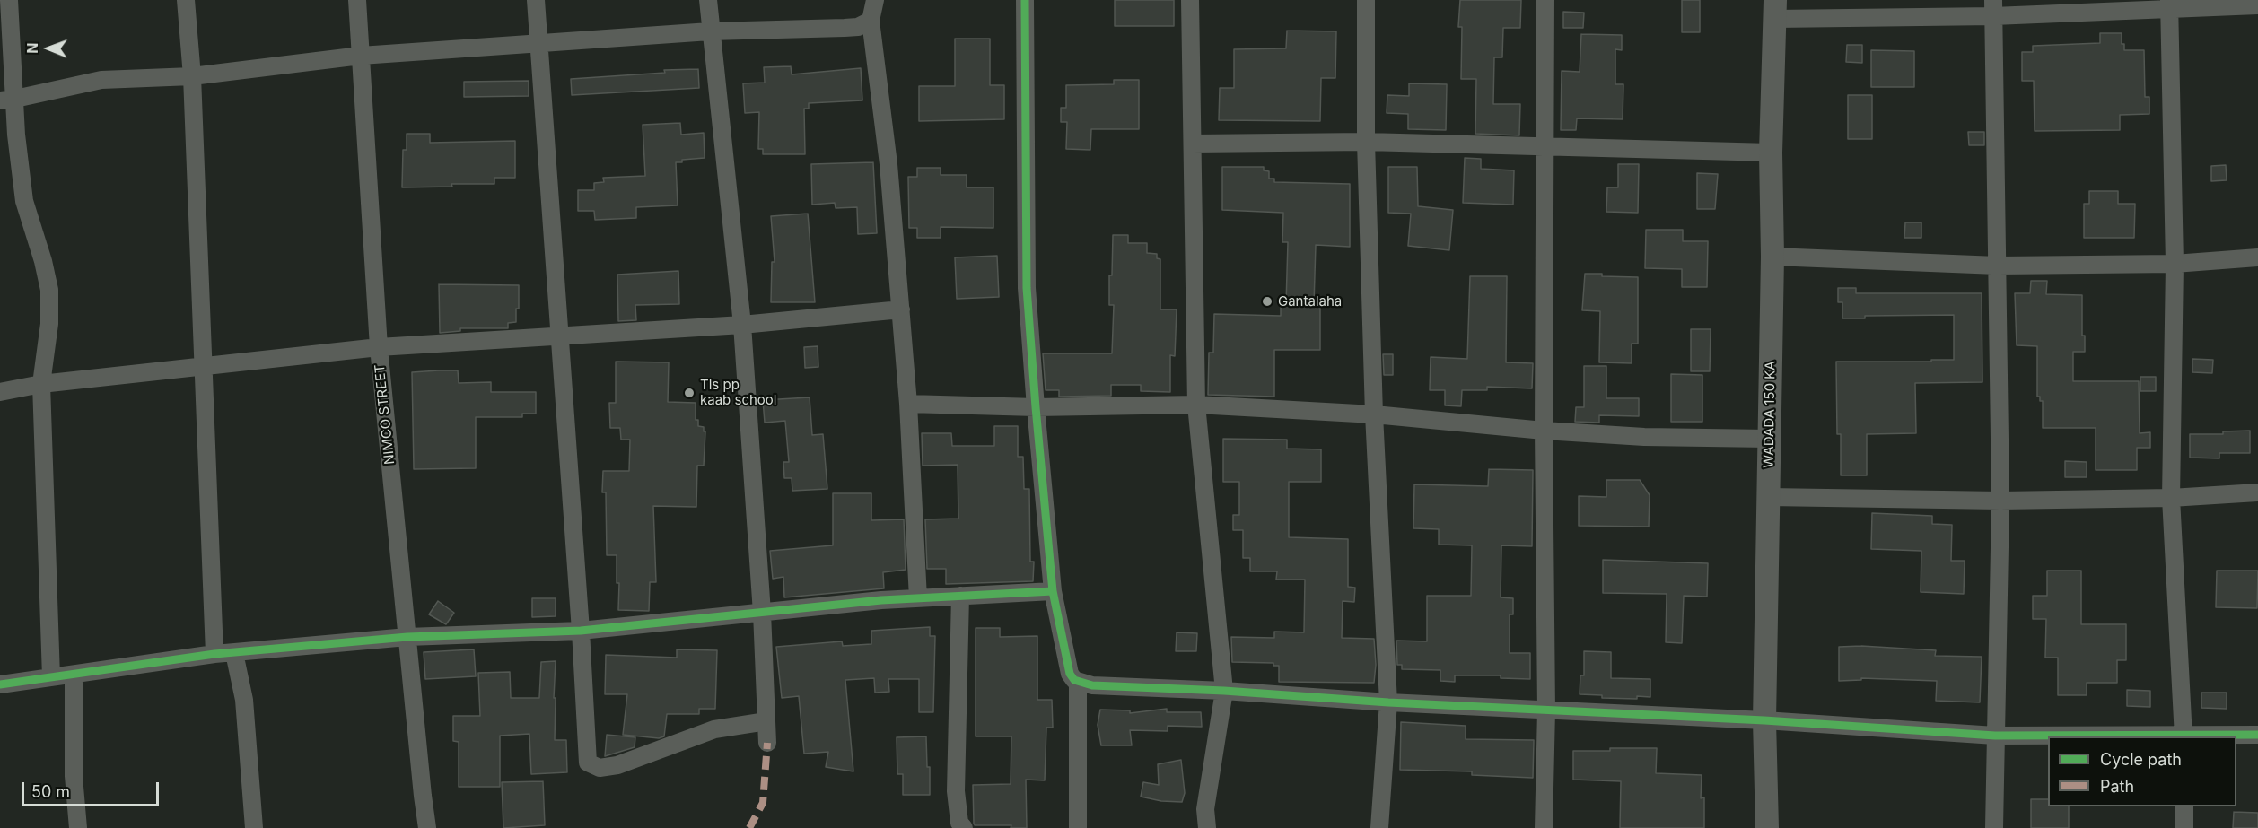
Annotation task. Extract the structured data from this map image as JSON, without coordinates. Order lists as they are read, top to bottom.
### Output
{
  "streets": {
    "street": ["NIMCO STREET", "WADADA 150 KA"]
  },
  "places": ["Gantalaha", "Tls pp kaab school"],
  "legend": ["Cycle path", "Path"],
  "scale_bar": "50 m",
  "north": "left"
}
